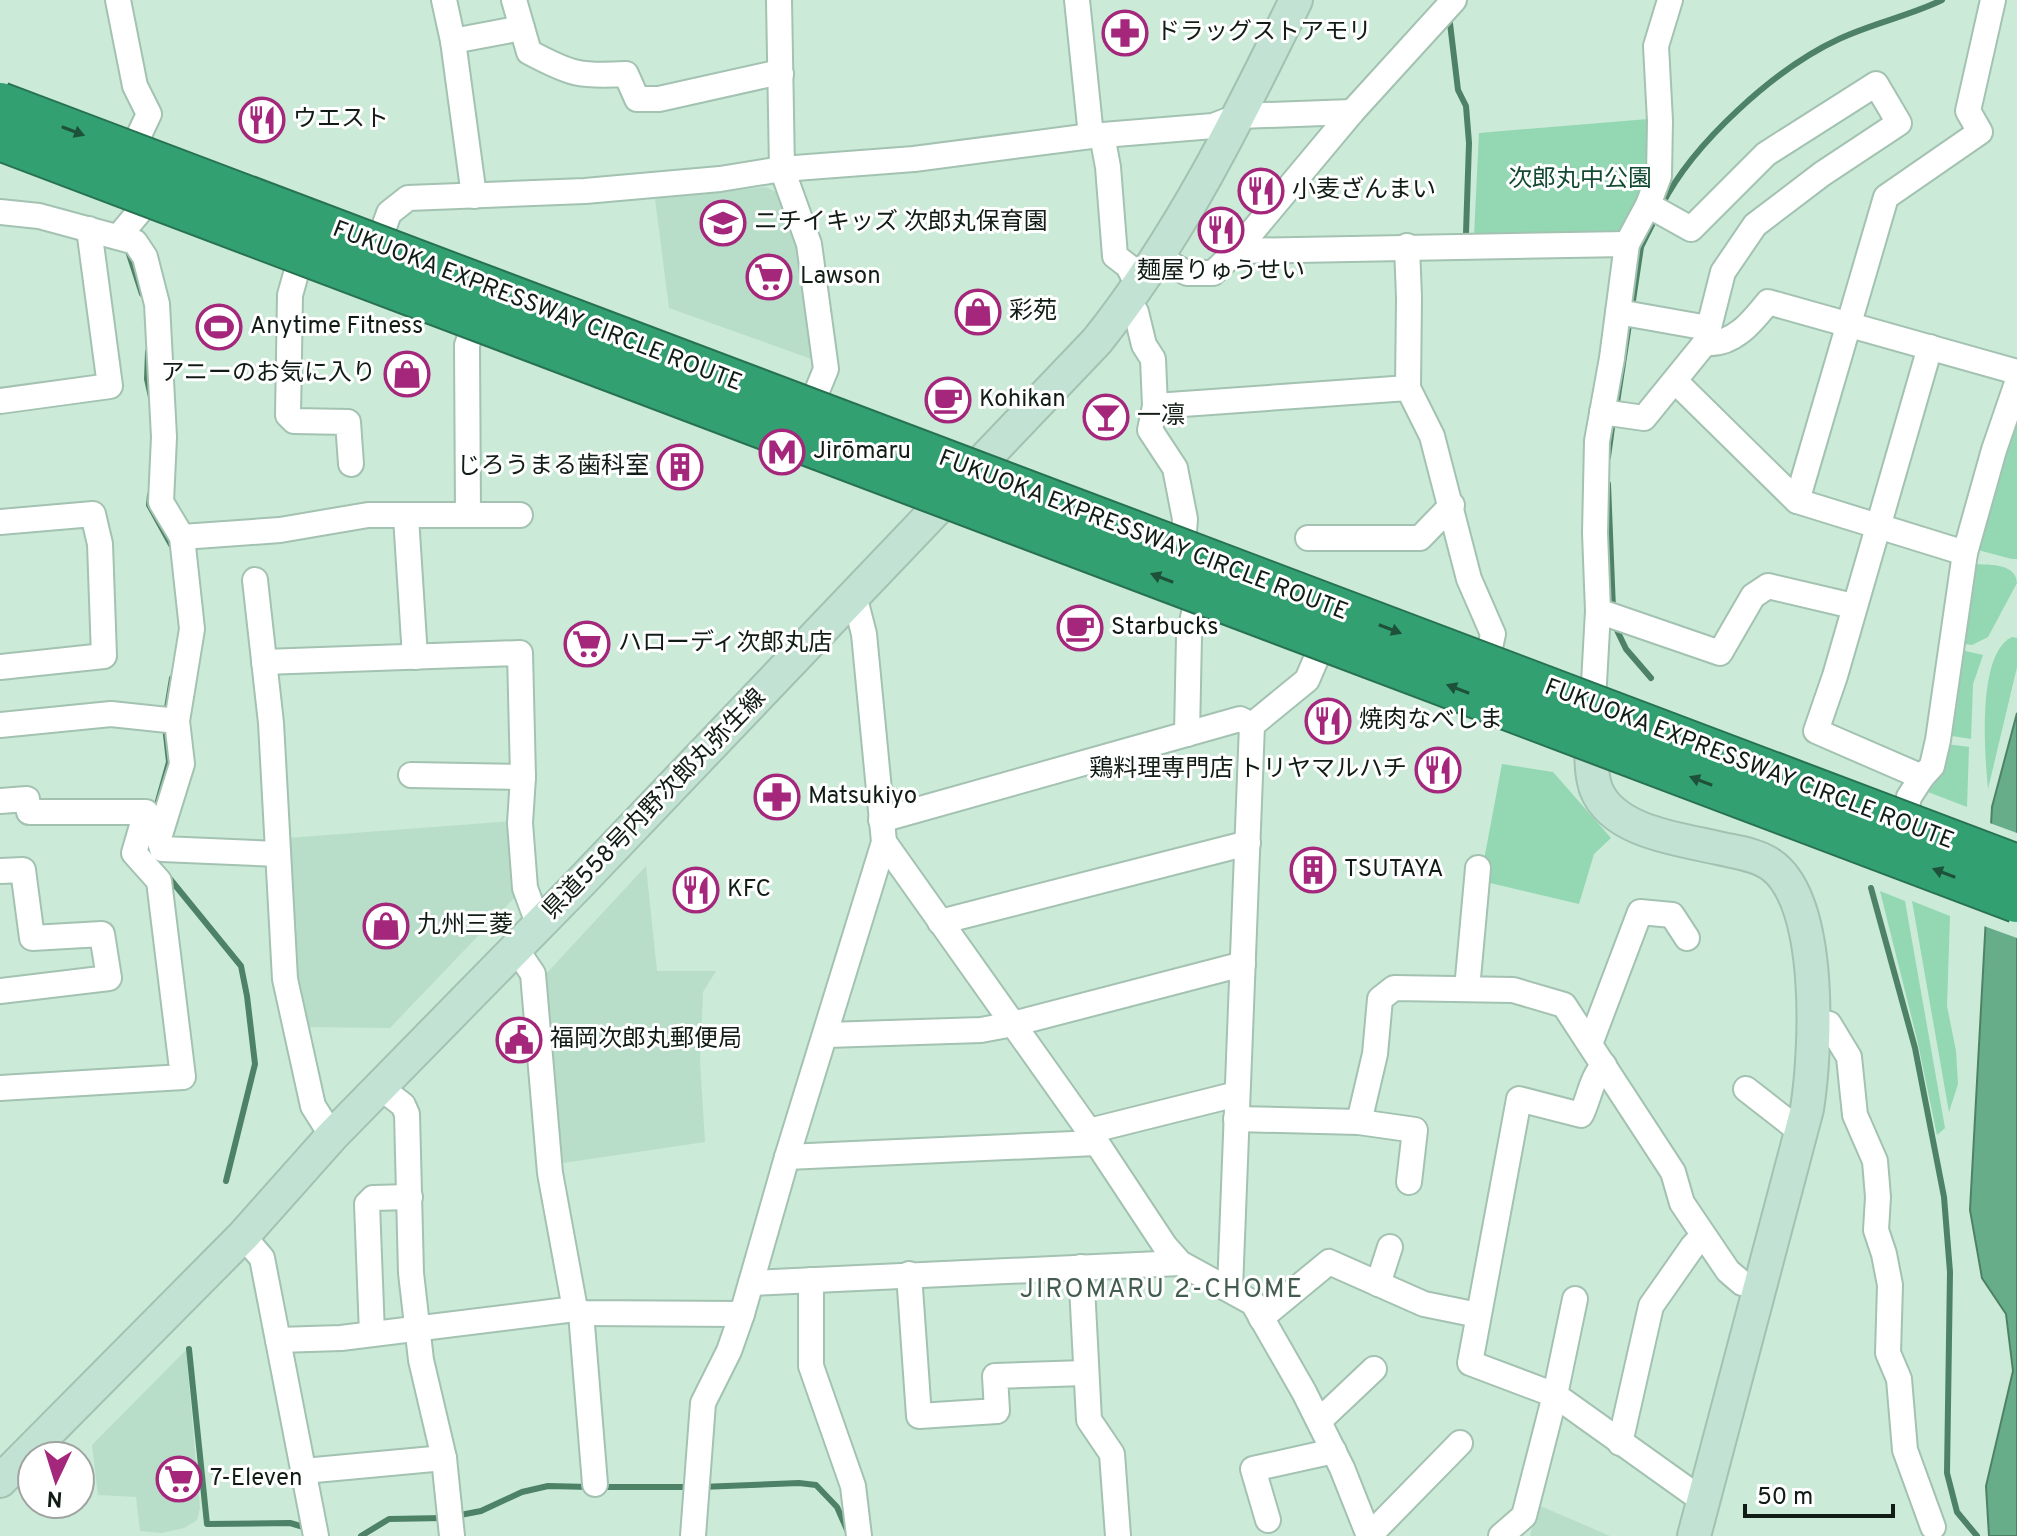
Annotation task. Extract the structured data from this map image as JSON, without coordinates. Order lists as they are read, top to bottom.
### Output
{
  "streets": {
    "highway": ["FUKUOKA EXPRESSWAY CIRCLE ROUTE"],
    "main road": ["県道558号内野次郎丸弥生線"]
  },
  "districts": ["JIROMARU 2-CHOME"],
  "parks": ["次郎丸中公園"],
  "places": {
    "pharmacy": ["ドラッグストアモリ", "Matsukiyo"],
    "restaurant": [
      "ウエスト",
      "小麦ざんまい",
      "麺屋りゅうせい",
      "焼肉なべしま",
      "鶏料理専門店 トリヤマルハチ",
      "KFC"
    ],
    "school or university": ["ニチイキッズ 次郎丸保育園"],
    "supermarket": ["Lawson", "ハローディ次郎丸店", "7-Eleven"],
    "shop": ["彩苑", "アニーのお気に入り", "九州三菱"],
    "sports": ["Anytime Fitness"],
    "cafe": ["Kohikan", "Starbucks"],
    "bar": ["一凛"],
    "metro station": ["Jirōmaru"],
    "building": ["じろうまる歯科室", "TSUTAYA"],
    "public building": ["福岡次郎丸郵便局"]
  },
  "scale_bar": "50 m",
  "north": "bottom"
}
